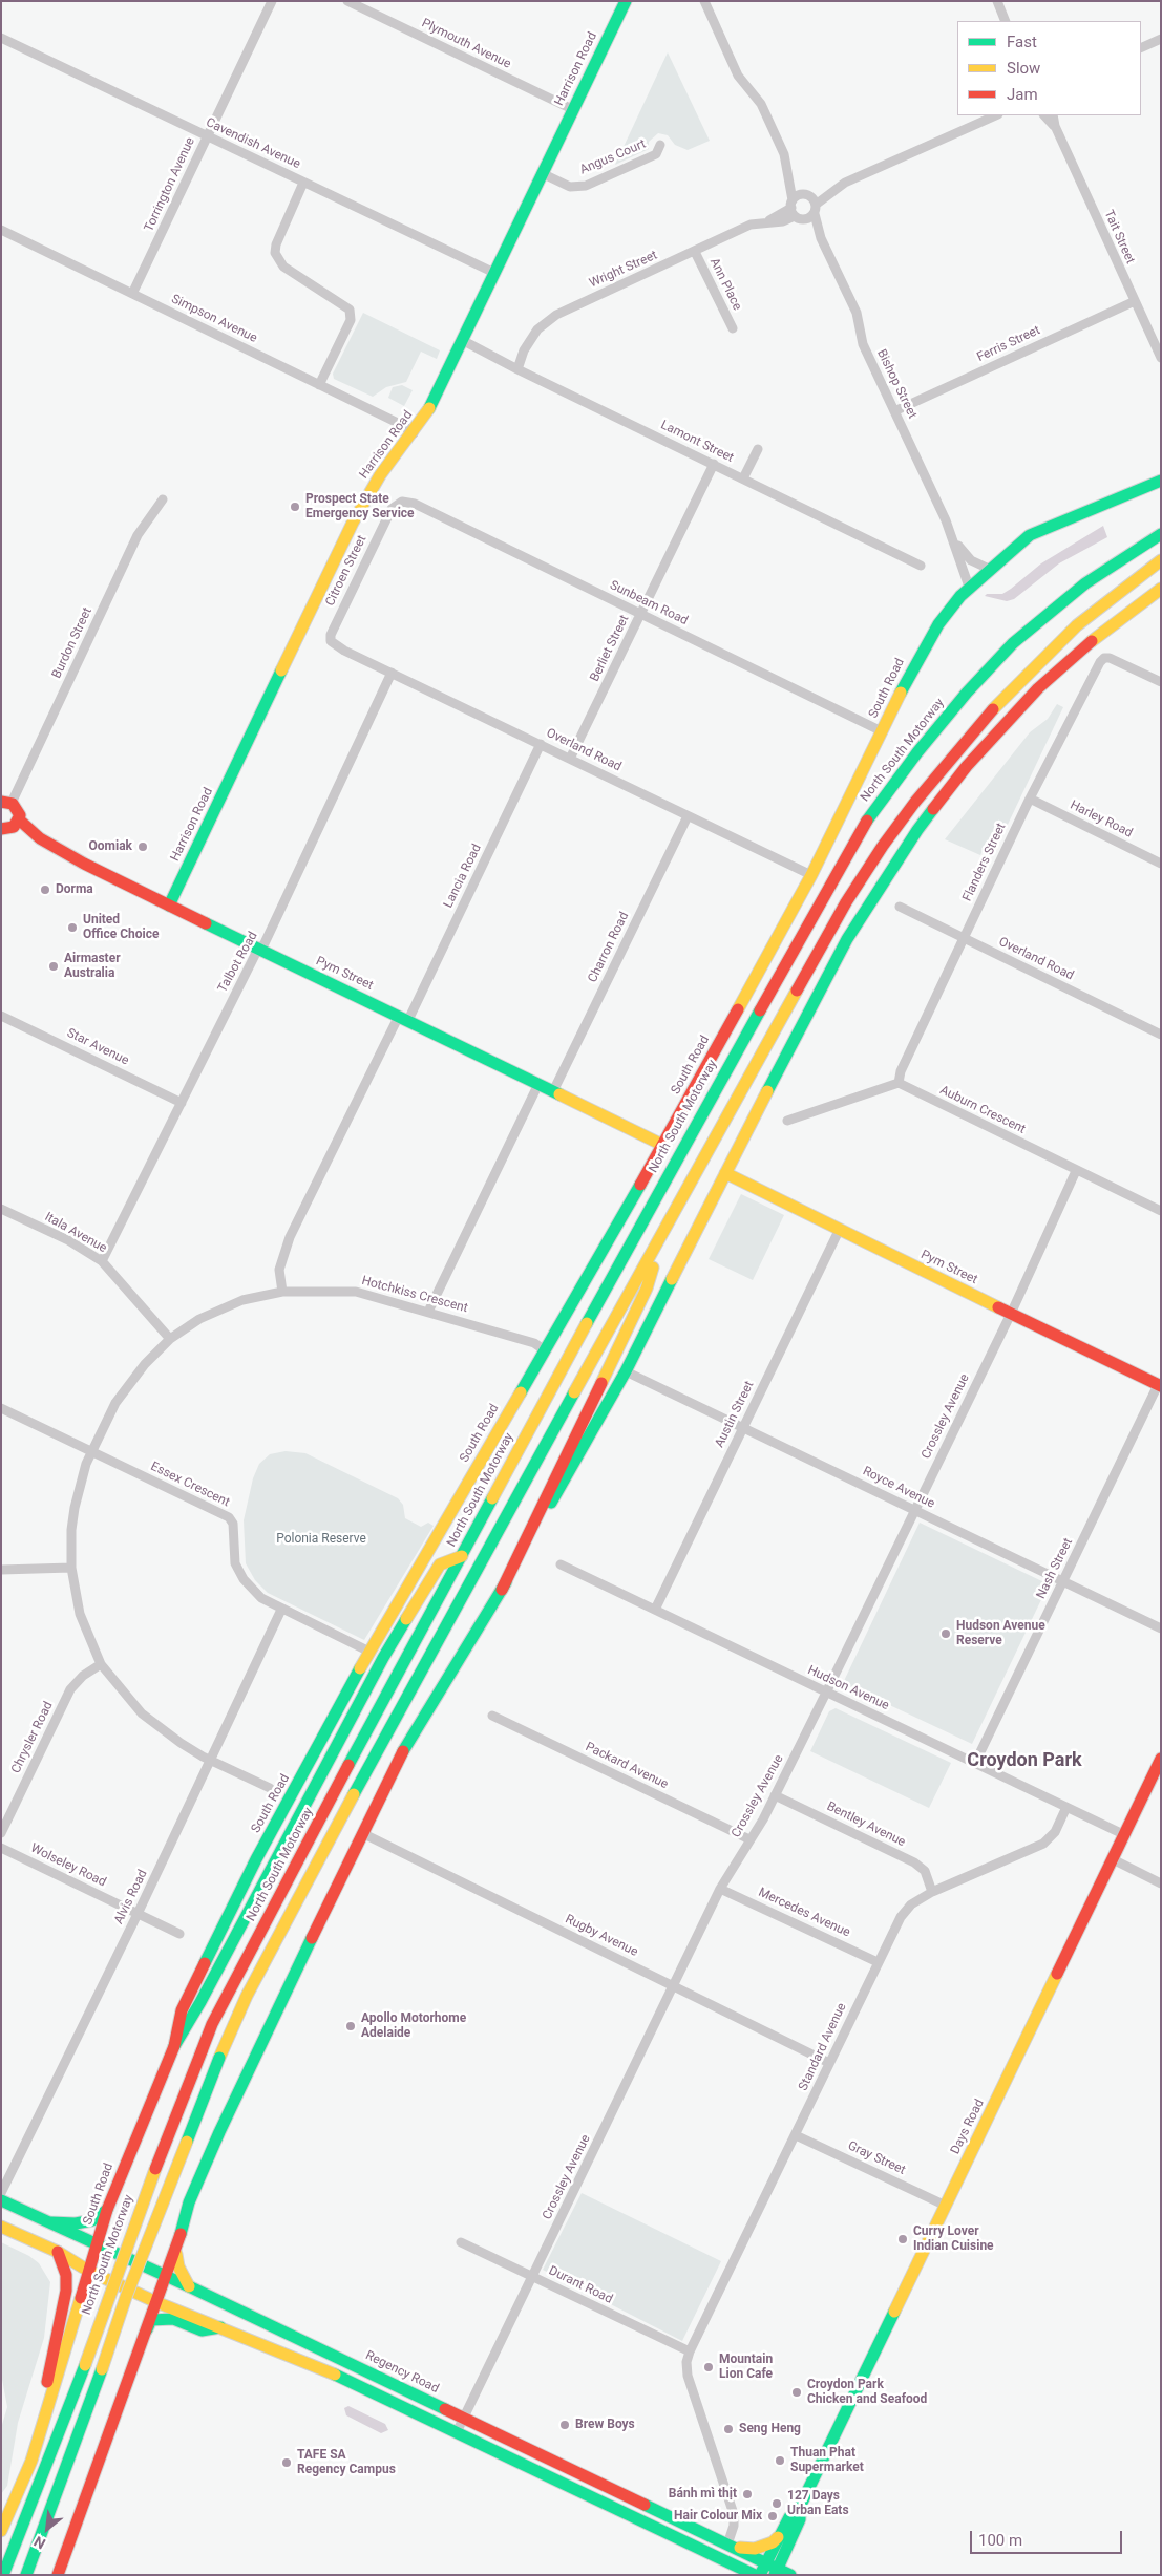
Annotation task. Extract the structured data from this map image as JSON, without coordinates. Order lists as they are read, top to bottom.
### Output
{
  "streets": {
    "main road": [
      "Harrison Road",
      "South Road",
      "North South Motorway",
      "Pym Street",
      "Days Road",
      "Regency Road"
    ],
    "street": [
      "Plymouth Avenue",
      "Cavendish Avenue",
      "Angus Court",
      "Torrington Avenue",
      "Tait Street",
      "Wright Street",
      "Ann Place",
      "Simpson Avenue",
      "Ferris Street",
      "Bishop Street",
      "Lamont Street",
      "Citroen Street",
      "Sunbeam Road",
      "Burdon Street",
      "Berliet Street",
      "Overland Road",
      "Harley Road",
      "Flanders Street",
      "Lancia Road",
      "Charron Road",
      "Talbot Road",
      "Star Avenue",
      "Auburn Crescent",
      "Itala Avenue",
      "Hotchkiss Crescent",
      "Austin Street",
      "Crossley Avenue",
      "Essex Crescent",
      "Royce Avenue",
      "Nash Street",
      "Hudson Avenue",
      "Chrysler Road",
      "Packard Avenue",
      "Bentley Avenue",
      "Wolseley Road",
      "Alvis Road",
      "Mercedes Avenue",
      "Rugby Avenue",
      "Standard Avenue",
      "Gray Street",
      "Durant Road"
    ]
  },
  "crossings": [
    ["Plymouth Avenue", "Harrison Road"],
    ["Harrison Road", "Cavendish Avenue"],
    ["Harrison Road", "Angus Court"],
    ["Harrison Road", "Simpson Avenue"],
    ["Harrison Road", "Lamont Street"],
    ["Harrison Road", "Pym Street"],
    ["Cavendish Avenue", "Torrington Avenue"],
    ["Torrington Avenue", "Simpson Avenue"],
    ["Tait Street", "Ferris Street"],
    ["Wright Street", "Ann Place"],
    ["Wright Street", "Bishop Street"],
    ["Wright Street", "Lamont Street"],
    ["Ferris Street", "Bishop Street"],
    ["Bishop Street", "South Road"],
    ["Lamont Street", "Berliet Street"],
    ["Citroen Street", "Sunbeam Road"],
    ["Citroen Street", "Overland Road"],
    ["Sunbeam Road", "Berliet Street"],
    ["Sunbeam Road", "South Road"],
    ["Berliet Street", "Overland Road"],
    ["South Road", "Overland Road"],
    ["South Road", "Pym Street"],
    ["South Road", "Hotchkiss Crescent"],
    ["South Road", "Essex Crescent"],
    ["South Road", "Regency Road"],
    ["Overland Road", "Flanders Street"],
    ["Overland Road", "Lancia Road"],
    ["Overland Road", "Charron Road"],
    ["Overland Road", "Talbot Road"],
    ["Harley Road", "Flanders Street"],
    ["Flanders Street", "Auburn Crescent"],
    ["Lancia Road", "Pym Street"],
    ["Lancia Road", "Hotchkiss Crescent"],
    ["Charron Road", "Pym Street"],
    ["Talbot Road", "Pym Street"],
    ["Talbot Road", "Star Avenue"],
    ["Talbot Road", "Itala Avenue"],
    ["Pym Street", "Austin Street"],
    ["Pym Street", "Crossley Avenue"],
    ["Pym Street", "Nash Street"],
    ["Auburn Crescent", "Crossley Avenue"],
    ["Itala Avenue", "Hotchkiss Crescent"],
    ["Hotchkiss Crescent", "Essex Crescent"],
    ["Hotchkiss Crescent", "Chrysler Road"],
    ["Hotchkiss Crescent", "Alvis Road"],
    ["Austin Street", "Royce Avenue"],
    ["Austin Street", "Hudson Avenue"],
    ["Crossley Avenue", "Royce Avenue"],
    ["Crossley Avenue", "Hudson Avenue"],
    ["Crossley Avenue", "Packard Avenue"],
    ["Crossley Avenue", "Bentley Avenue"],
    ["Crossley Avenue", "Mercedes Avenue"],
    ["Crossley Avenue", "Rugby Avenue"],
    ["Crossley Avenue", "Durant Road"],
    ["Crossley Avenue", "Regency Road"],
    ["Essex Crescent", "Alvis Road"],
    ["Royce Avenue", "Nash Street"],
    ["Nash Street", "Hudson Avenue"],
    ["Hudson Avenue", "Standard Avenue"],
    ["Hudson Avenue", "Days Road"],
    ["Bentley Avenue", "Standard Avenue"],
    ["Wolseley Road", "Alvis Road"],
    ["Mercedes Avenue", "Standard Avenue"],
    ["Rugby Avenue", "Standard Avenue"],
    ["Standard Avenue", "Gray Street"],
    ["Standard Avenue", "Durant Road"],
    ["Standard Avenue", "Regency Road"],
    ["Days Road", "Gray Street"],
    ["Days Road", "Regency Road"]
  ],
  "districts": ["Croydon Park"],
  "parks": ["Polonia Reserve"],
  "places": [
    "Prospect State Emergency Service",
    "Oomiak",
    "Dorma",
    "United Office Choice",
    "Airmaster Australia",
    "Hudson Avenue Reserve",
    "Apollo Motorhome Adelaide",
    "Curry Lover Indian Cuisine",
    "Mountain Lion Cafe",
    "Croydon Park Chicken and Seafood",
    "Brew Boys",
    "Seng Heng",
    "Thuan Phat Supermarket",
    "TAFE SA Regency Campus",
    "Bánh mì thịt",
    "127 Days Urban Eats",
    "Hair Colour Mix"
  ],
  "legend": ["Fast", "Slow", "Jam"],
  "scale_bar": "100 m",
  "north": "bottom left"
}
